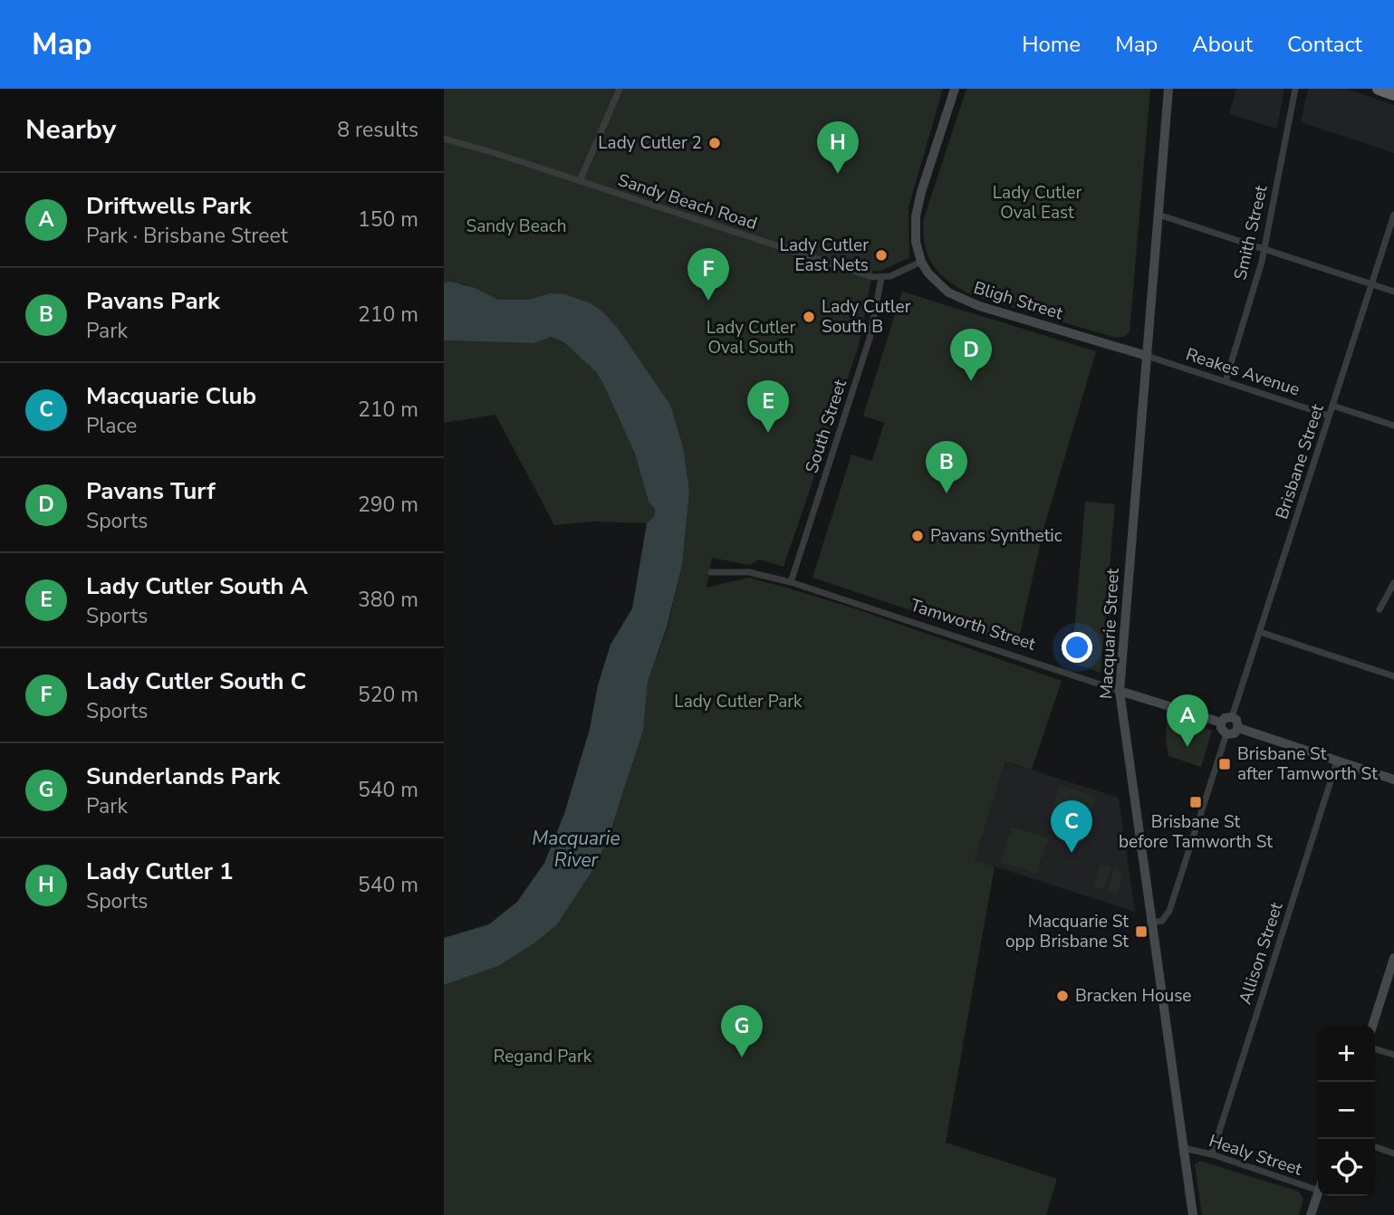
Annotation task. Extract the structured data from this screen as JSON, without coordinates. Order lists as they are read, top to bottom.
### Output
{
  "streets": {
    "street": [
      "Sandy Beach Road",
      "Smith Street",
      "Bligh Street",
      "Reakes Avenue",
      "South Street",
      "Brisbane Street",
      "Tamworth Street",
      "Macquarie Street",
      "Allison Street",
      "Healy Street"
    ]
  },
  "crossings": [
    ["Sandy Beach Road", "South Street"],
    ["Smith Street", "Reakes Avenue"],
    ["Bligh Street", "Reakes Avenue"],
    ["Bligh Street", "Macquarie Street"],
    ["Reakes Avenue", "Brisbane Street"],
    ["Reakes Avenue", "Macquarie Street"],
    ["South Street", "Tamworth Street"],
    ["Brisbane Street", "Tamworth Street"],
    ["Tamworth Street", "Macquarie Street"],
    ["Macquarie Street", "Healy Street"],
    ["Allison Street", "Healy Street"]
  ],
  "water": ["Macquarie River"],
  "parks": [
    "Lady Cutler Oval East",
    "Sandy Beach",
    "Lady Cutler Oval South",
    "Lady Cutler Park",
    "Regand Park"
  ],
  "places": {
    "other": [
      "Lady Cutler 2",
      "Lady Cutler East Nets",
      "Lady Cutler South B",
      "Pavans Synthetic",
      "Bracken House"
    ],
    "transit": ["Brisbane St after Tamworth St", "Brisbane St before Tamworth St", "Macquarie St opp Brisbane St"]
  },
  "page": {
    "header": "Map",
    "nav": [
      "Home",
      "Map",
      "About",
      "Contact"
    ],
    "heading": ["Nearby", "8 results"],
    "pins": [
      "H",
      "F",
      "D",
      "E",
      "B",
      "A",
      "C",
      "G"
    ],
    "list": [
      {
        "mark": "A",
        "name": "Driftwells Park",
        "note": "Park · Brisbane Street",
        "value": "150 m"
      },
      {
        "mark": "B",
        "name": "Pavans Park",
        "note": "Park",
        "value": "210 m"
      },
      {
        "mark": "C",
        "name": "Macquarie Club",
        "note": "Place",
        "value": "210 m"
      },
      {
        "mark": "D",
        "name": "Pavans Turf",
        "note": "Sports",
        "value": "290 m"
      },
      {
        "mark": "E",
        "name": "Lady Cutler South A",
        "note": "Sports",
        "value": "380 m"
      },
      {
        "mark": "F",
        "name": "Lady Cutler South C",
        "note": "Sports",
        "value": "520 m"
      },
      {
        "mark": "G",
        "name": "Sunderlands Park",
        "note": "Park",
        "value": "540 m"
      },
      {
        "mark": "H",
        "name": "Lady Cutler 1",
        "note": "Sports",
        "value": "540 m"
      }
    ],
    "map_buttons": ["+", "−"]
  }
}
